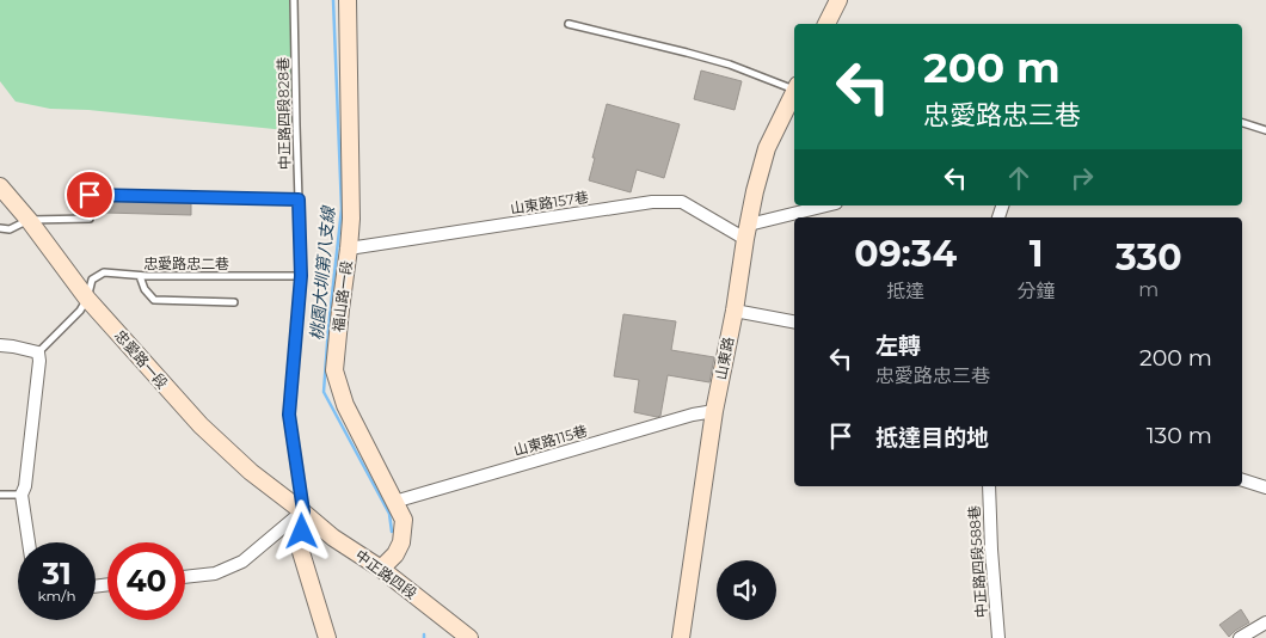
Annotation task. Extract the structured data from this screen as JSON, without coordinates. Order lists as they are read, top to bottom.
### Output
{
  "streets": {
    "street": [
      "山東路157巷",
      "福山路一段",
      "山東路",
      "忠愛路一段",
      "山東路115巷",
      "中正路四段588巷",
      "中正路四段"
    ],
    "lane": ["中正路四段828巷", "忠愛路忠二巷"]
  },
  "crossings": [
    ["中正路四段828巷", "忠愛路忠二巷"],
    ["中正路四段828巷", "忠愛路一段"],
    ["中正路四段828巷", "中正路四段"],
    ["山東路157巷", "福山路一段"],
    ["山東路157巷", "山東路"],
    ["忠愛路忠二巷", "忠愛路一段"],
    ["福山路一段", "山東路115巷"],
    ["福山路一段", "中正路四段"],
    ["山東路", "山東路115巷"],
    ["忠愛路一段", "中正路四段"]
  ],
  "water": ["桃園大圳第八支線"],
  "page": {
    "turn": ["200 m", "忠愛路忠三巷"],
    "eta": [
      "09:34",
      "抵達",
      "1",
      "分鐘",
      "330",
      "m"
    ],
    "list": [
      {
        "name": "左轉",
        "note": "忠愛路忠三巷",
        "value": "200 m"
      },
      {
        "name": "抵達目的地",
        "value": "130 m"
      }
    ],
    "speed": "31 km/h",
    "limit": "40"
  }
}
